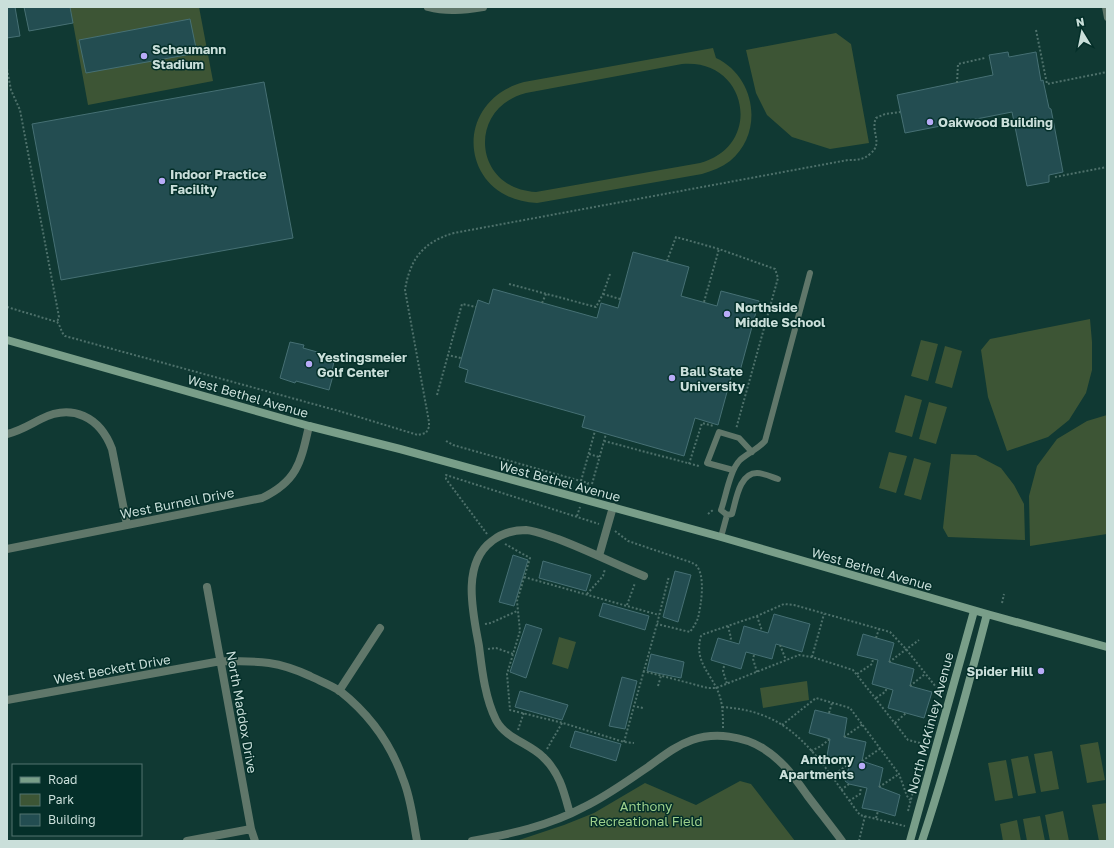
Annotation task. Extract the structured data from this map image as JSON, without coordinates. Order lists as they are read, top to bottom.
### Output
{
  "streets": {
    "main road": ["West Bethel Avenue", "North McKinley Avenue"],
    "street": ["West Burnell Drive", "West Beckett Drive", "North Maddox Drive"]
  },
  "crossings": [
    ["West Bethel Avenue", "West Burnell Drive"],
    ["West Bethel Avenue", "North McKinley Avenue"],
    ["West Beckett Drive", "North Maddox Drive"]
  ],
  "parks": ["Anthony Recreational Field"],
  "places": [
    "Scheumann Stadium",
    "Oakwood Building",
    "Indoor Practice Facility",
    "Northside Middle School",
    "Yestingsmeier Golf Center",
    "Ball State University",
    "Spider Hill",
    "Anthony Apartments"
  ],
  "legend": ["Road", "Park", "Building"],
  "north": "top"
}
